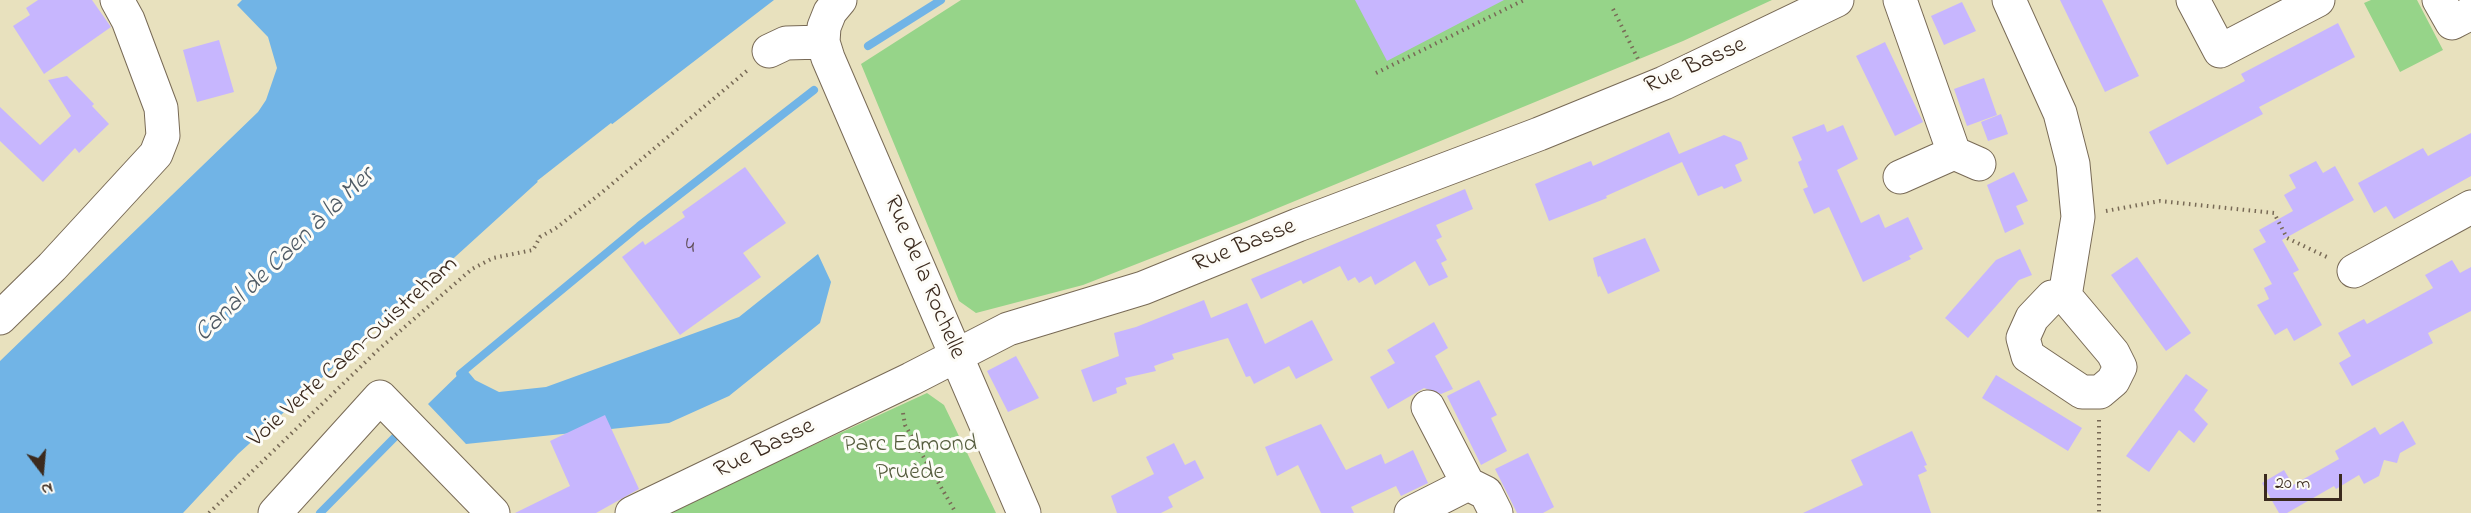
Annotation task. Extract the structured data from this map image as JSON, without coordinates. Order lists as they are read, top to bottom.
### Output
{
  "streets": {
    "street": ["Rue Basse", "Rue de la Rochelle"],
    "path": ["Voie Verte Caen-Ouistreham"]
  },
  "crossings": [
    ["Rue Basse", "Rue de la Rochelle"]
  ],
  "water": ["Canal de Caen à la Mer"],
  "parks": ["Parc Edmond Pruède"],
  "house_numbers": ["4"],
  "scale_bar": "20 m",
  "north": "bottom"
}
